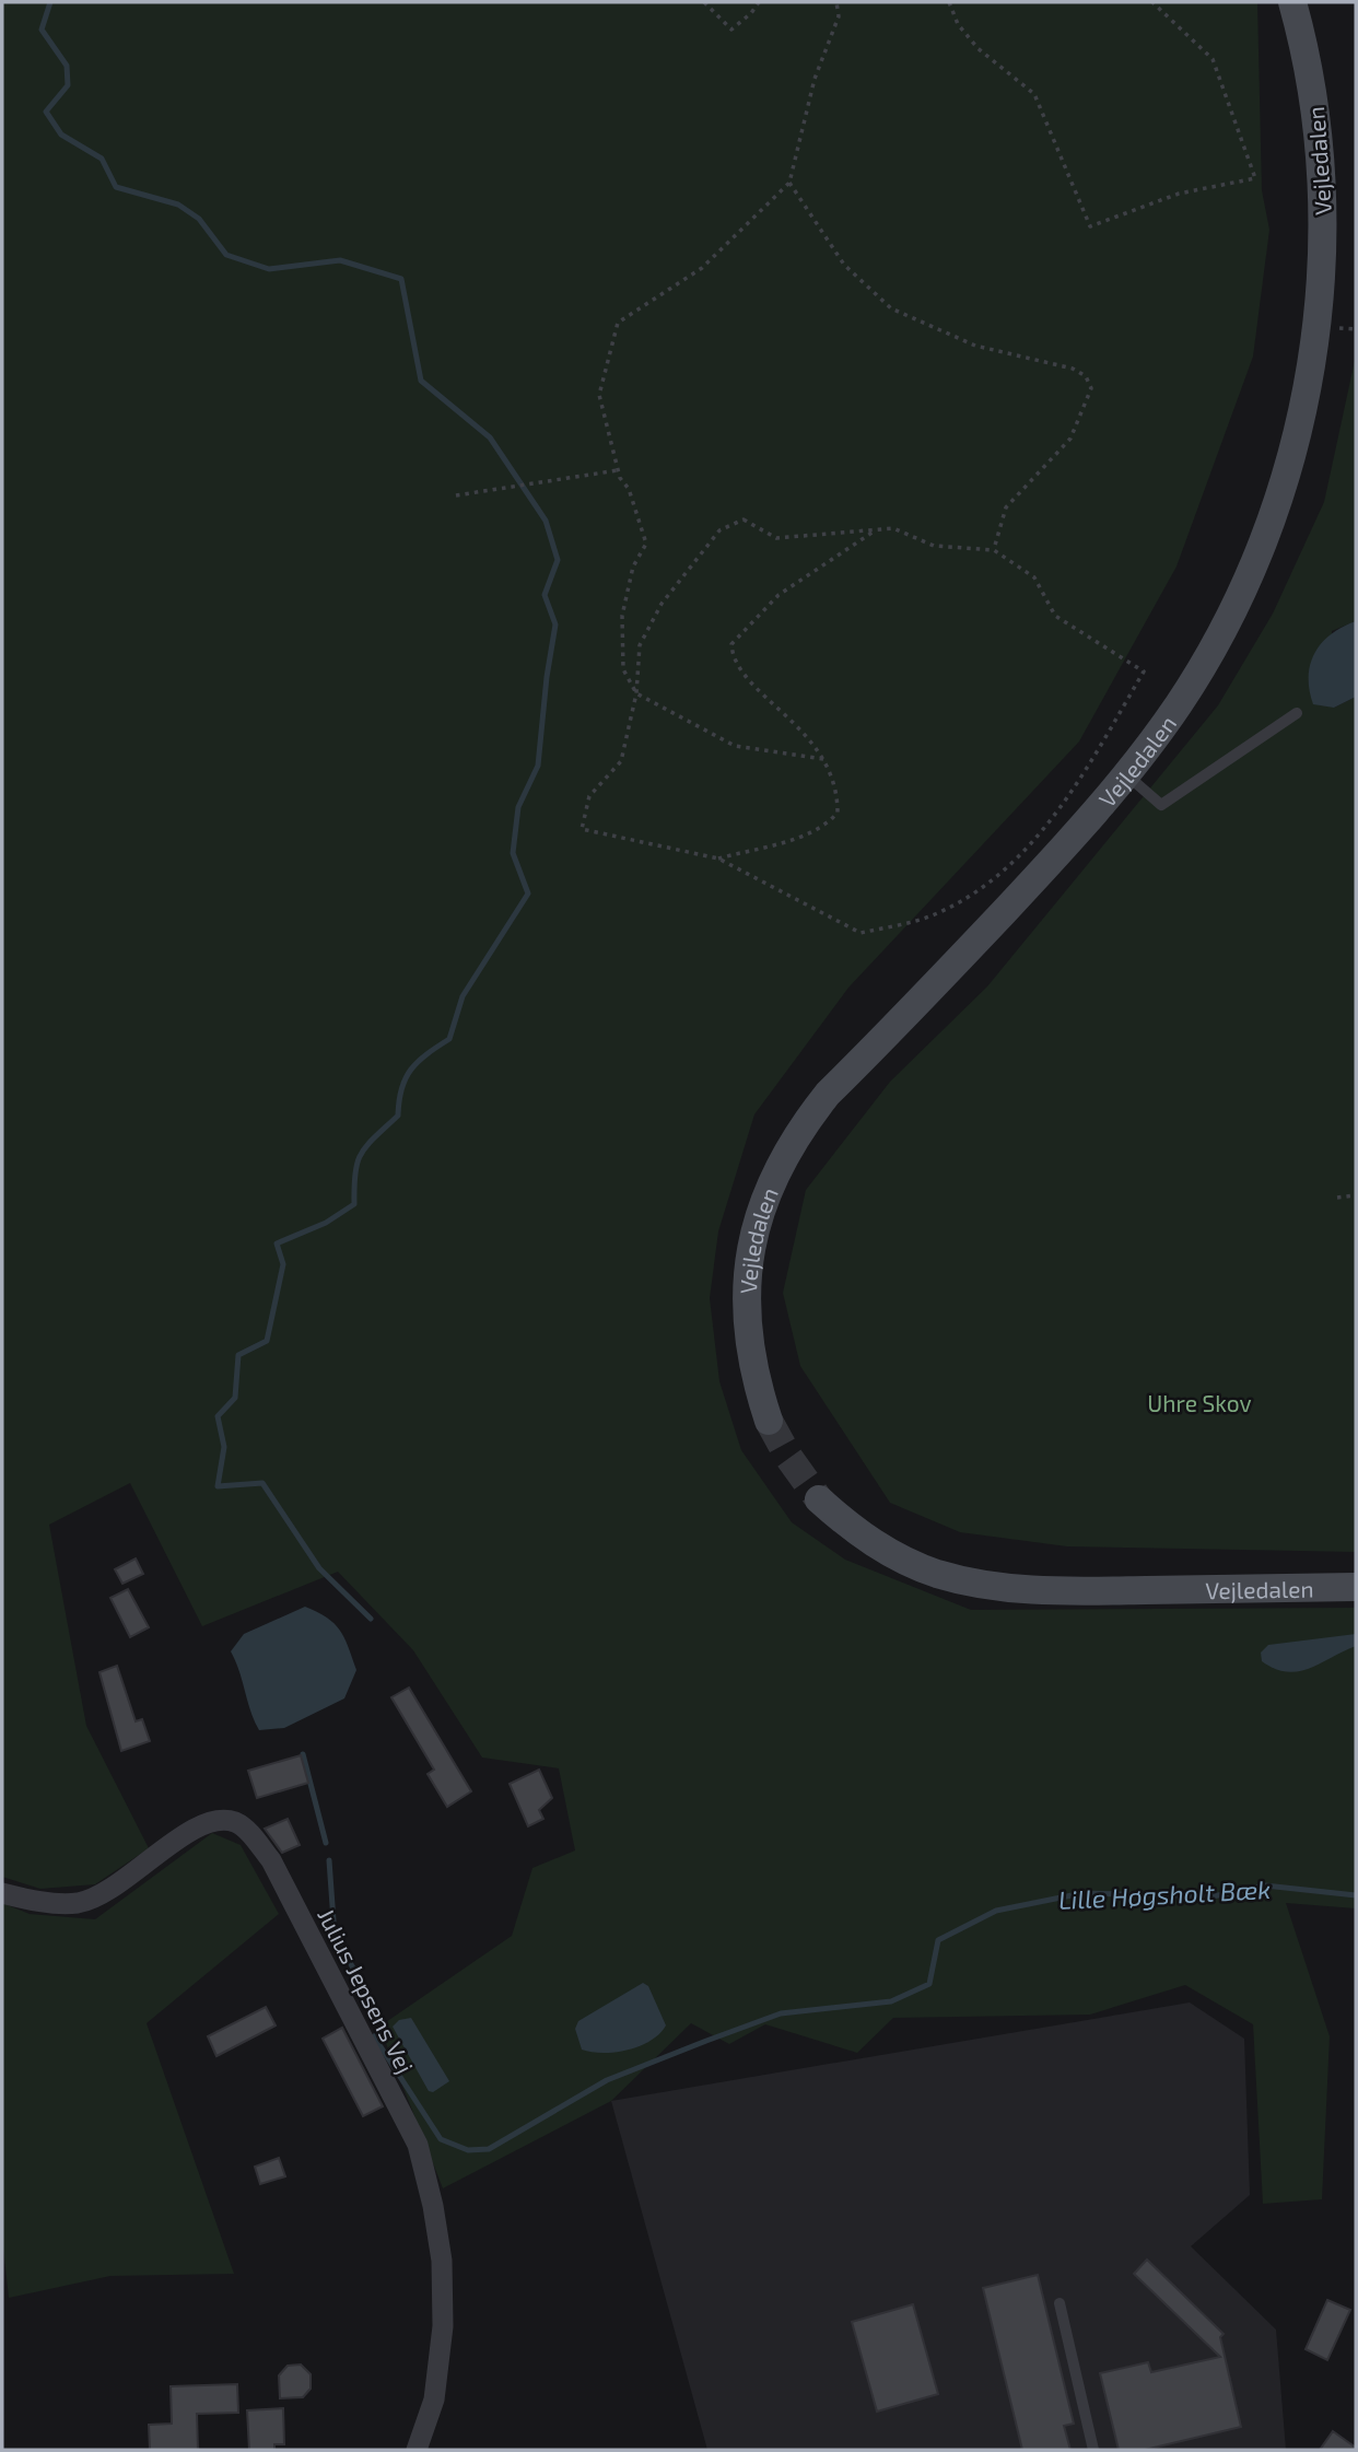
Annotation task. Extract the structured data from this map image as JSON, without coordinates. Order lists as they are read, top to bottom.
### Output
{
  "streets": {
    "street": ["Vejledalen", "Julius Jepsens Vej"]
  },
  "water": ["Lille Høgsholt Bæk"],
  "parks": ["Uhre Skov"]
}
